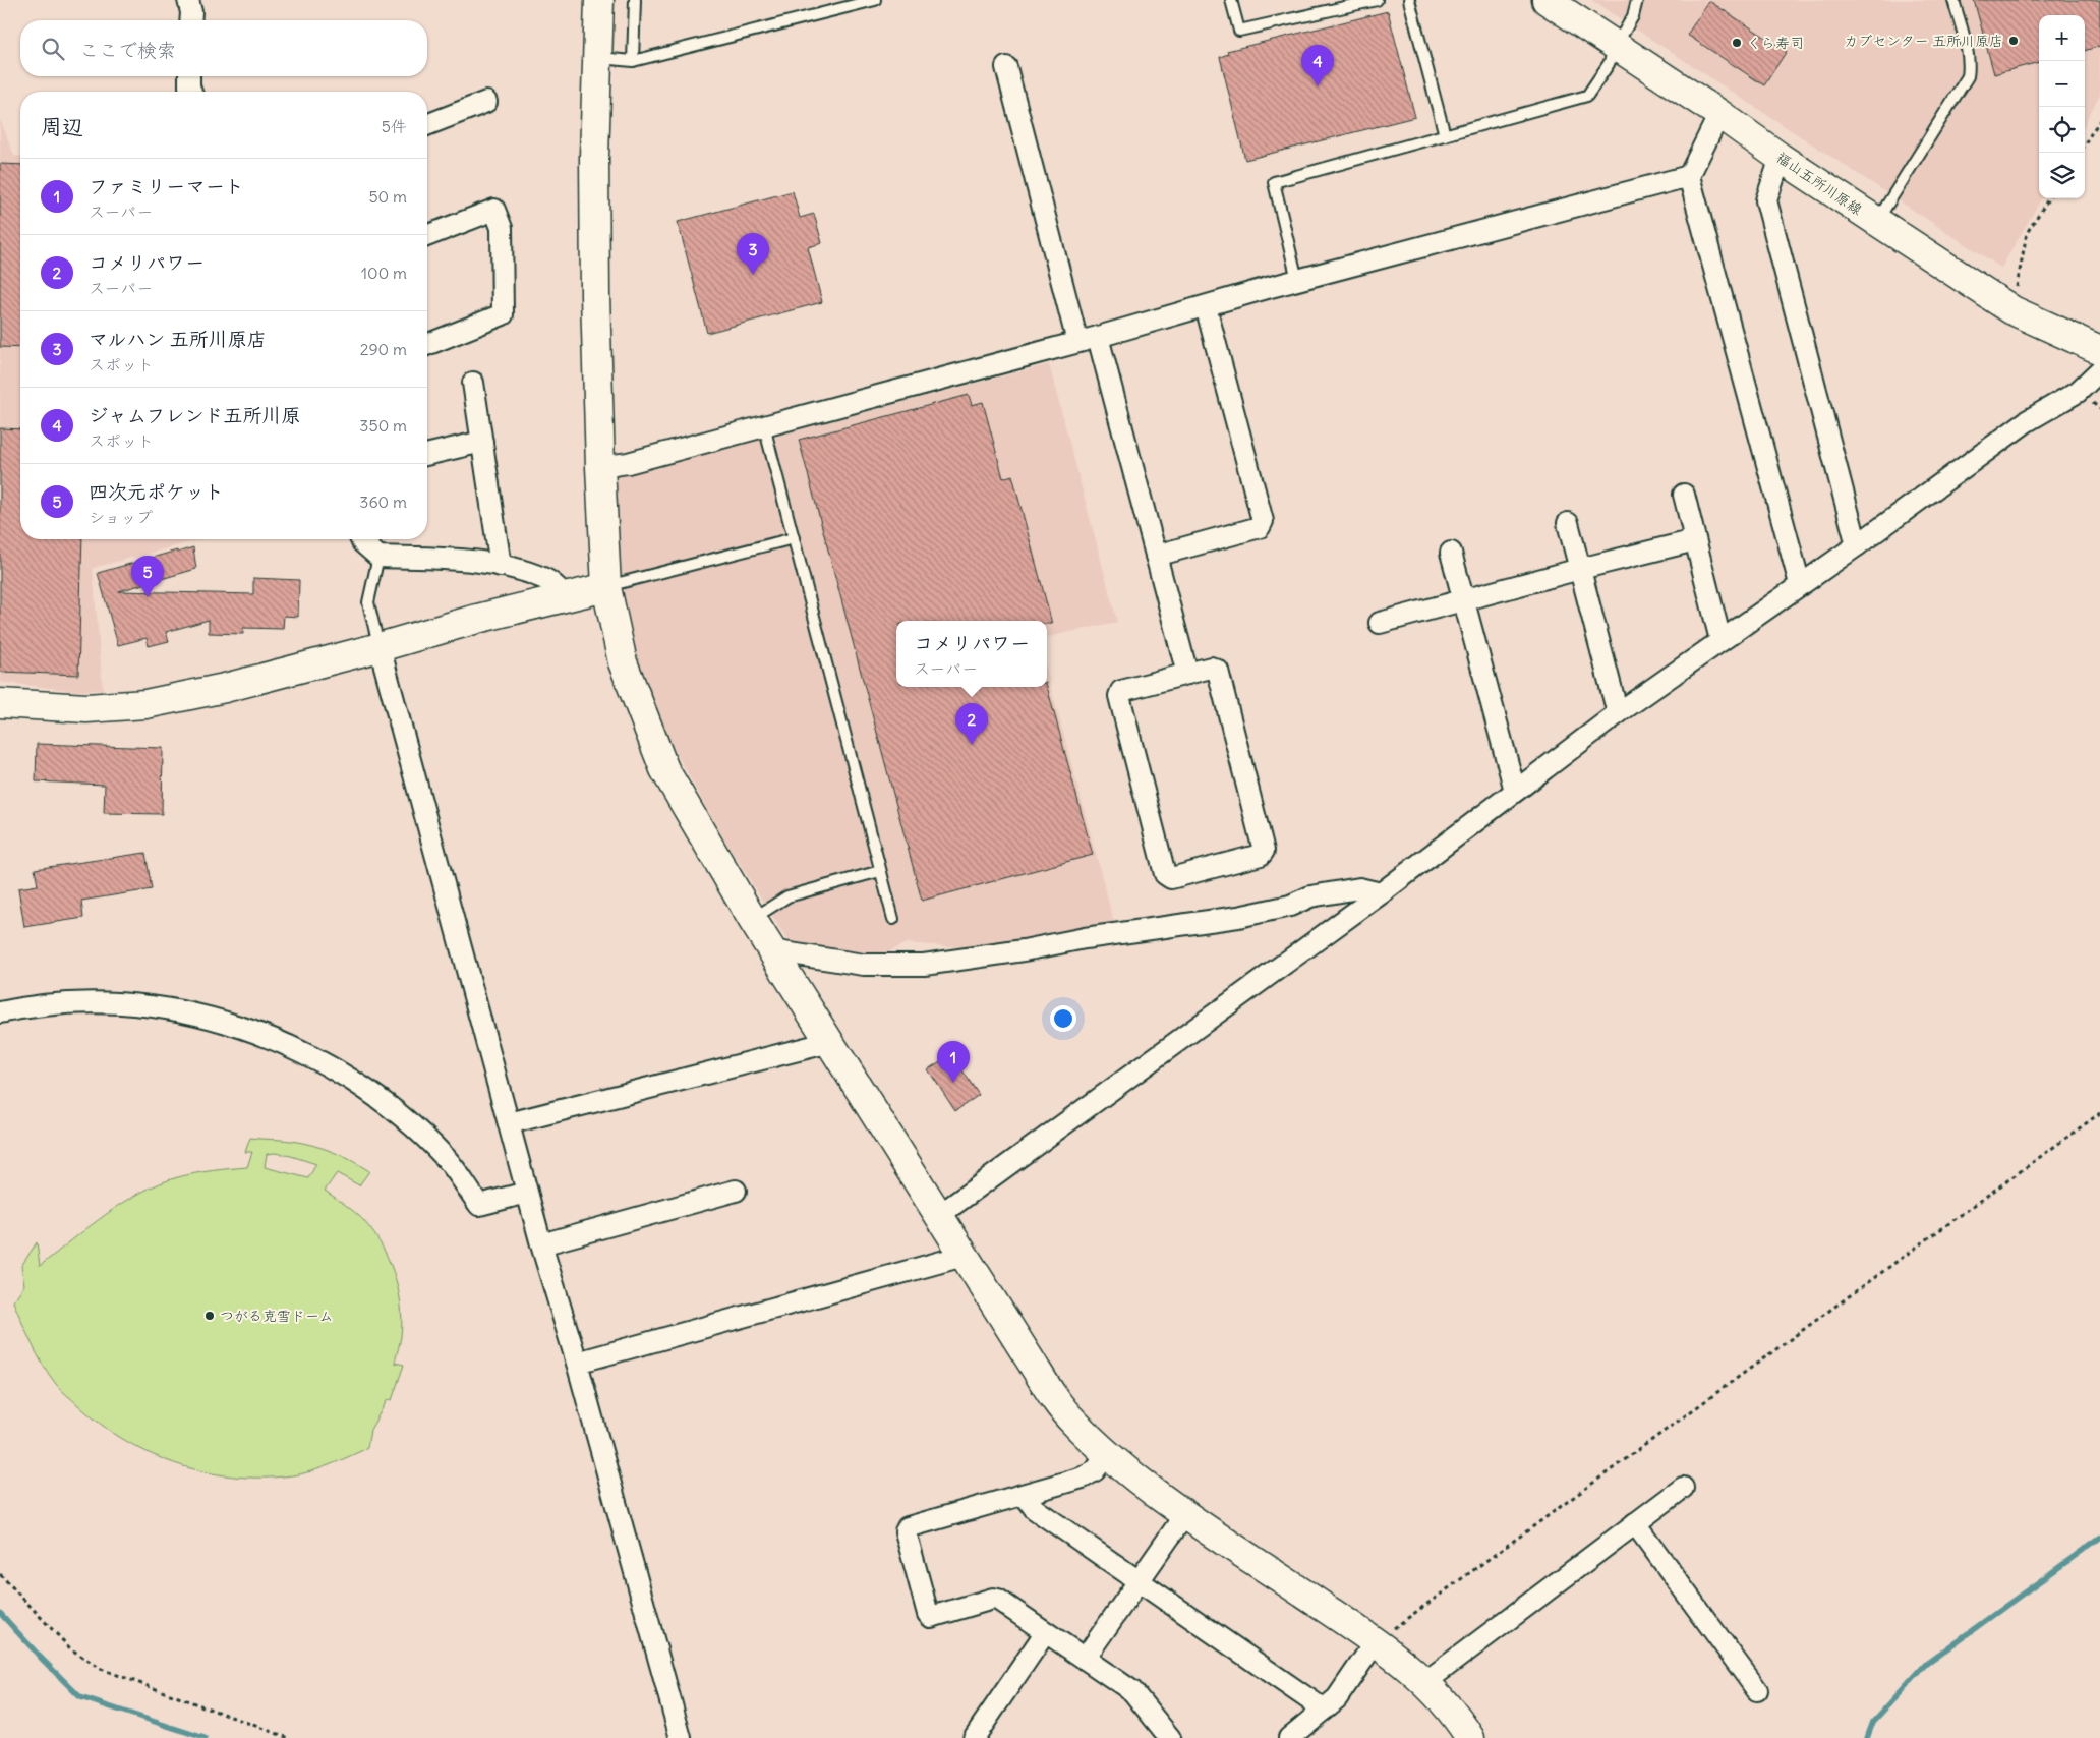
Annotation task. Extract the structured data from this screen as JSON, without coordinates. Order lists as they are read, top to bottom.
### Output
{
  "streets": {
    "street": ["福山五所川原線"]
  },
  "places": ["カブセンター 五所川原店", "くら寿司", "つがる克雪ドーム"],
  "page": {
    "map_buttons": ["+", "−"],
    "search": "ここで検索",
    "pins": [
      "4",
      "3",
      "5",
      "2",
      "1"
    ],
    "heading": ["周辺", "5件"],
    "list": [
      {
        "mark": "1",
        "name": "ファミリーマート",
        "note": "スーパー",
        "value": "50 m"
      },
      {
        "mark": "2",
        "name": "コメリパワー",
        "note": "スーパー",
        "value": "100 m"
      },
      {
        "mark": "3",
        "name": "マルハン 五所川原店",
        "note": "スポット",
        "value": "290 m"
      },
      {
        "mark": "4",
        "name": "ジャムフレンド五所川原",
        "note": "スポット",
        "value": "350 m"
      },
      {
        "mark": "5",
        "name": "四次元ポケット",
        "note": "ショップ",
        "value": "360 m"
      }
    ],
    "popup": ["コメリパワー", "スーパー"]
  }
}
